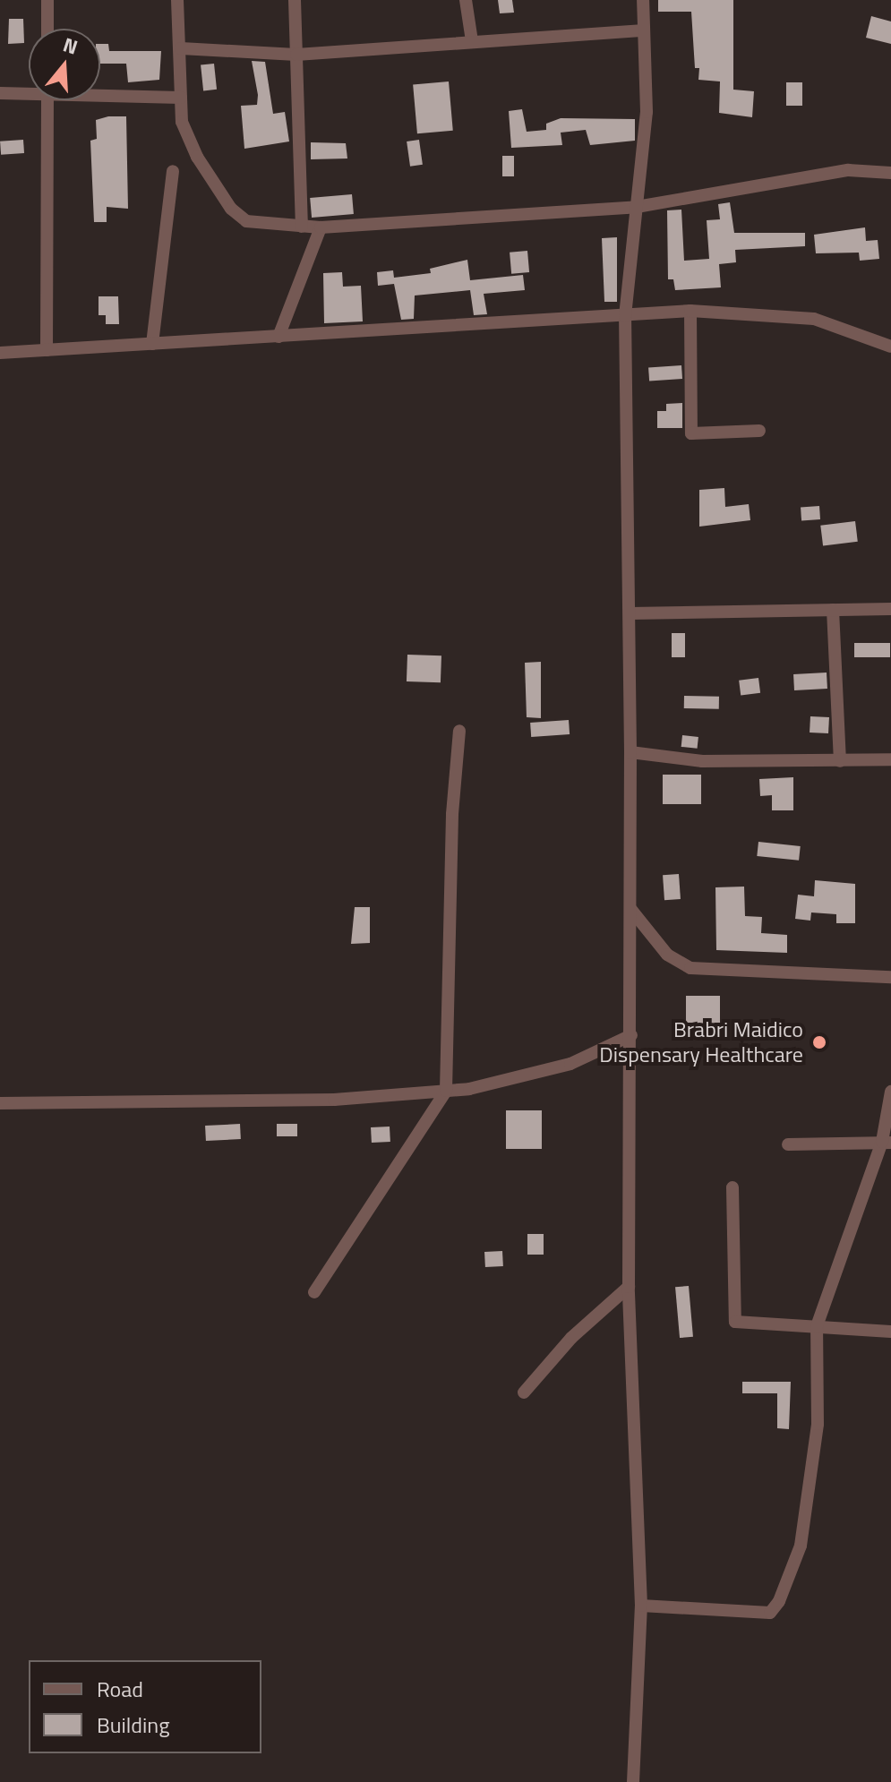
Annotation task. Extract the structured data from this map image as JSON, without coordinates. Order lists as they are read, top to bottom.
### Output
{
  "places": ["Brabri Maidico Dispensary Healthcare"],
  "legend": ["Road", "Building"],
  "north": "top"
}
